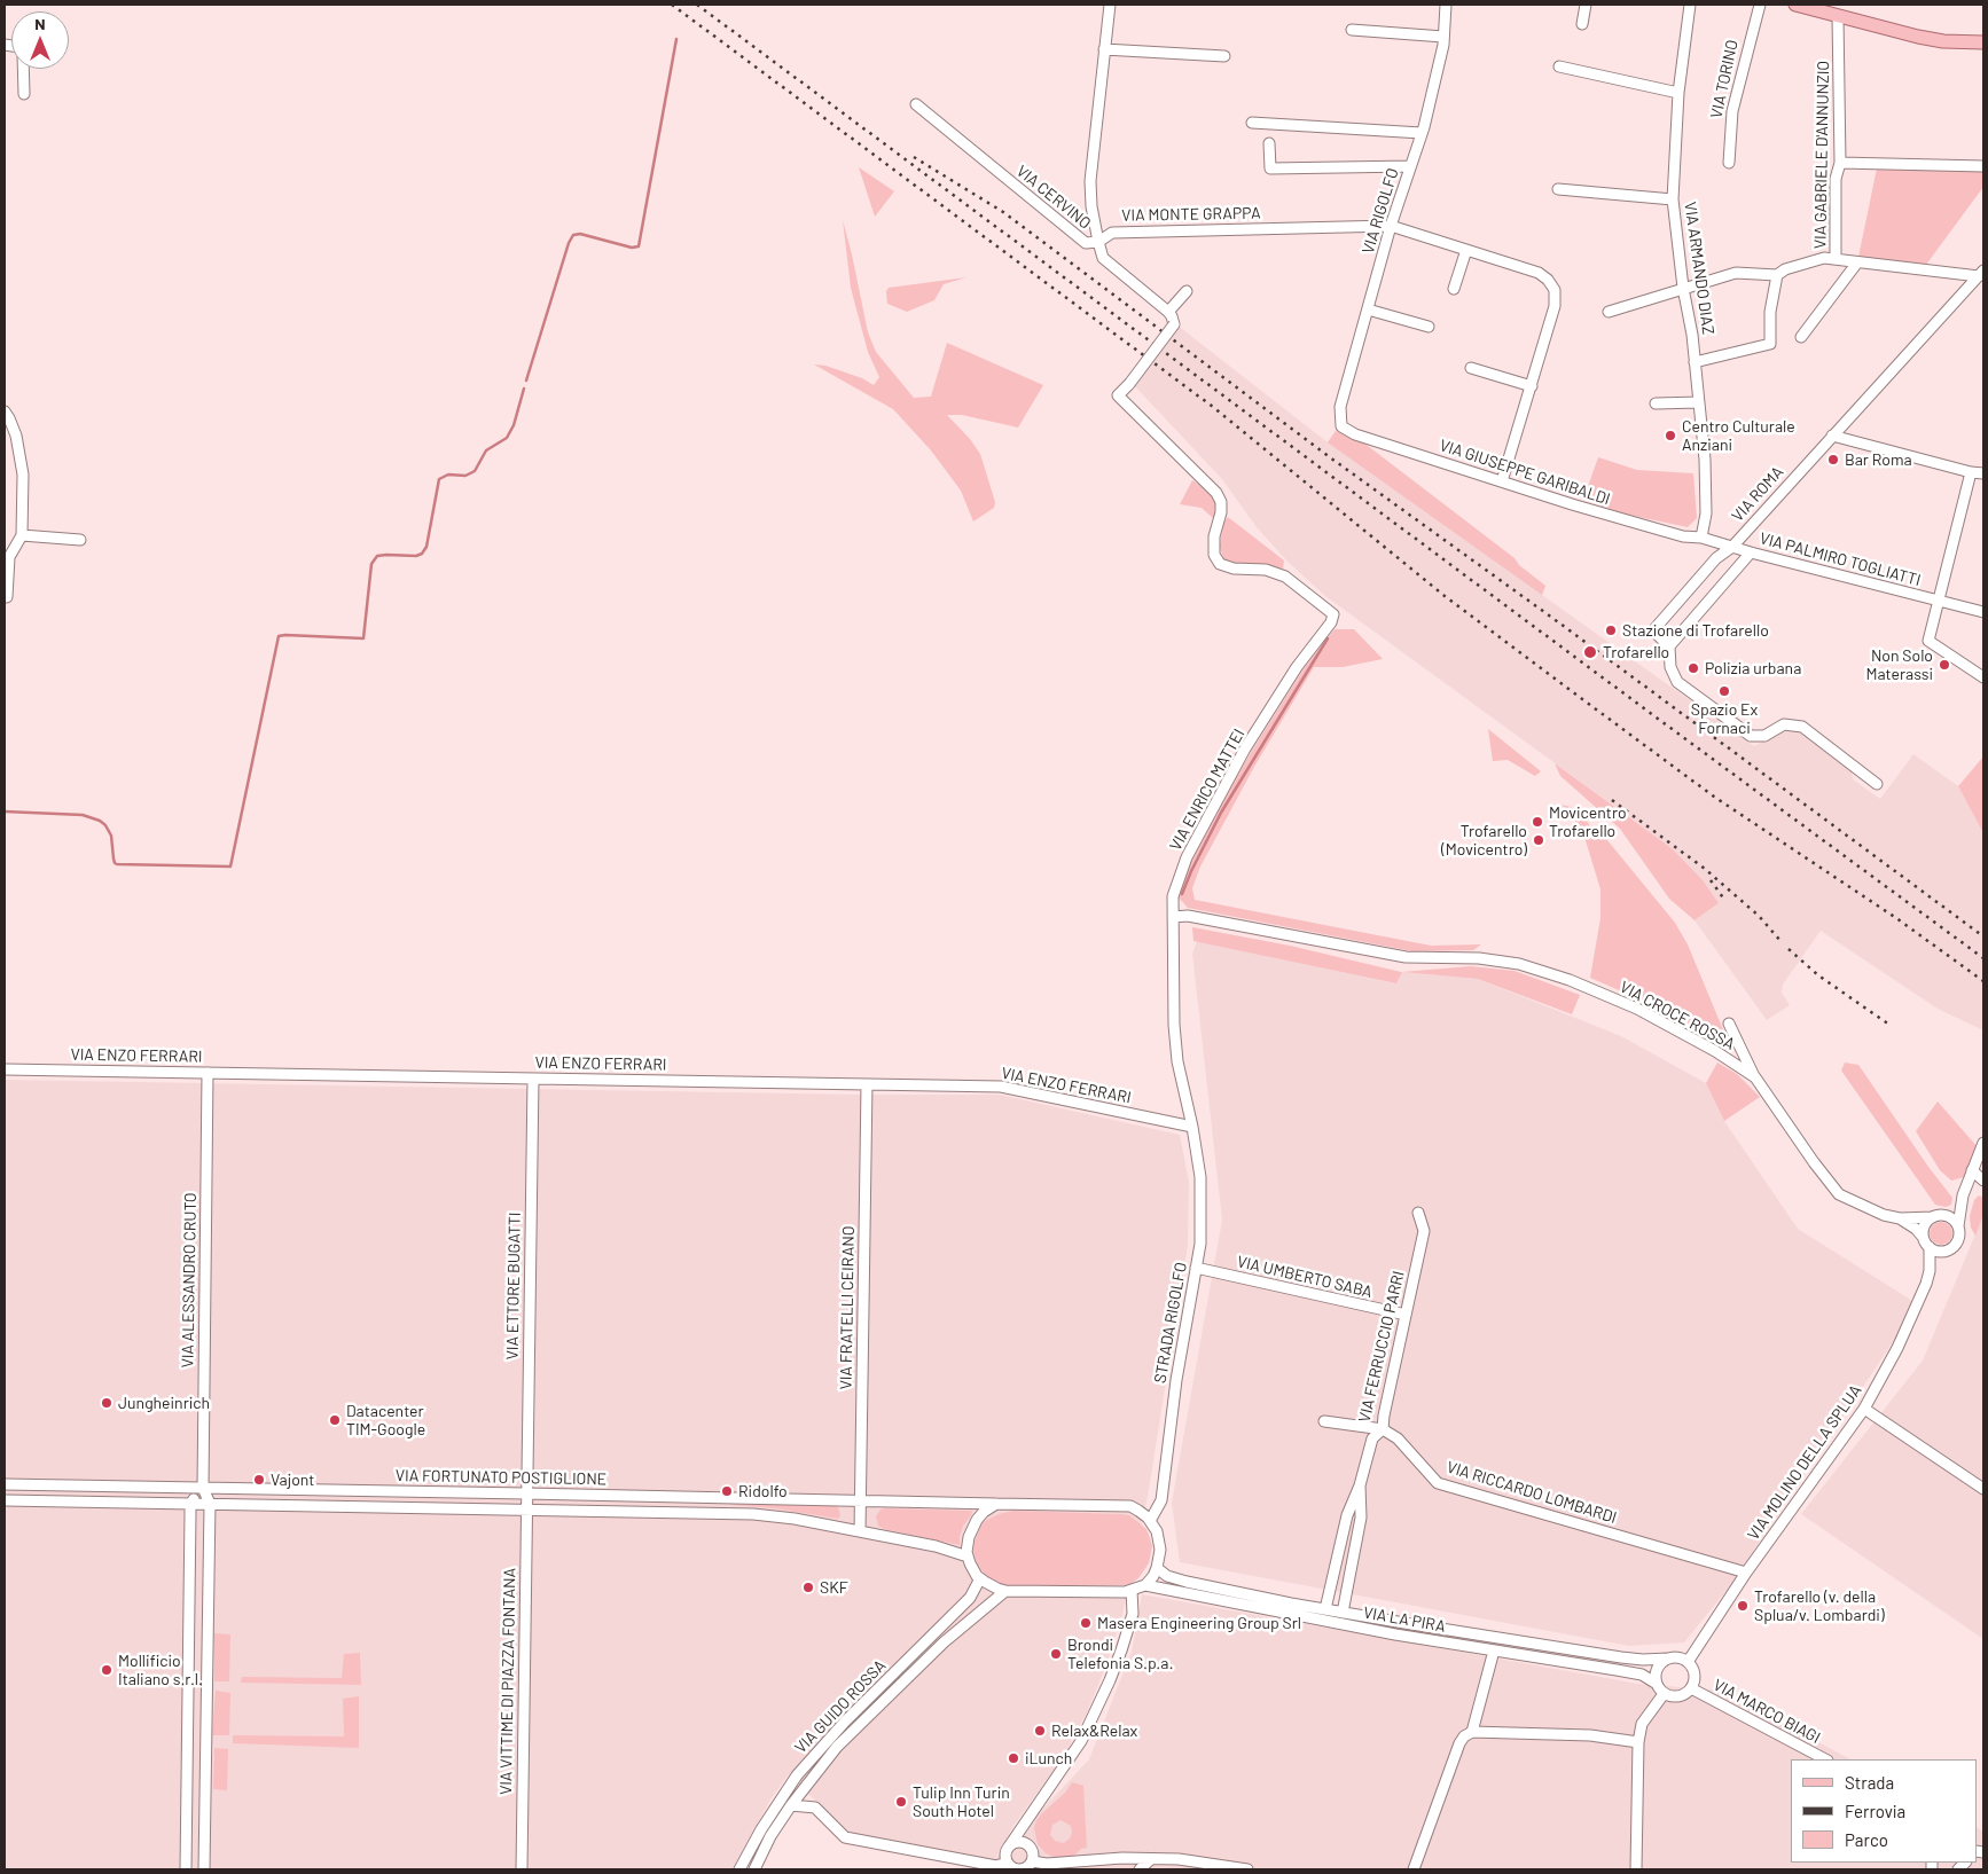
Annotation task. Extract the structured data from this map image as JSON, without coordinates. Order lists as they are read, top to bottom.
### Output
{
  "streets": {
    "street": [
      "VIA TORINO",
      "VIA GABRIELE D'ANNUNZIO",
      "VIA CERVINO",
      "VIA RIGOLFO",
      "VIA MONTE GRAPPA",
      "VIA ARMANDO DIAZ",
      "VIA GIUSEPPE GARIBALDI",
      "VIA ROMA",
      "VIA PALMIRO TOGLIATTI",
      "VIA ENRICO MATTEI",
      "VIA CROCE ROSSA",
      "VIA ENZO FERRARI",
      "VIA UMBERTO SABA",
      "VIA ALESSANDRO CRUTO",
      "VIA ETTORE BUGATTI",
      "VIA FRATELLI CEIRANO",
      "STRADA RIGOLFO",
      "VIA FERRUCCIO PARRI",
      "VIA MOLINO DELLA SPLUA",
      "VIA FORTUNATO POSTIGLIONE",
      "VIA RICCARDO LOMBARDI",
      "VIA LA PIRA",
      "VIA VITTIME DI PIAZZA FONTANA",
      "VIA GUIDO ROSSA",
      "VIA MARCO BIAGI"
    ]
  },
  "crossings": [
    ["VIA CERVINO", "VIA MONTE GRAPPA"],
    ["VIA CERVINO", "VIA ENRICO MATTEI"],
    ["VIA RIGOLFO", "VIA MONTE GRAPPA"],
    ["VIA RIGOLFO", "VIA GIUSEPPE GARIBALDI"],
    ["VIA ARMANDO DIAZ", "VIA GIUSEPPE GARIBALDI"],
    ["VIA ARMANDO DIAZ", "VIA PALMIRO TOGLIATTI"],
    ["VIA GIUSEPPE GARIBALDI", "VIA PALMIRO TOGLIATTI"],
    ["VIA ROMA", "VIA PALMIRO TOGLIATTI"],
    ["VIA ENRICO MATTEI", "VIA CROCE ROSSA"],
    ["VIA ENRICO MATTEI", "VIA ENZO FERRARI"],
    ["VIA ENRICO MATTEI", "STRADA RIGOLFO"],
    ["VIA CROCE ROSSA", "VIA MOLINO DELLA SPLUA"],
    ["VIA ENZO FERRARI", "VIA ALESSANDRO CRUTO"],
    ["VIA ENZO FERRARI", "VIA ETTORE BUGATTI"],
    ["VIA ENZO FERRARI", "VIA FRATELLI CEIRANO"],
    ["VIA ENZO FERRARI", "STRADA RIGOLFO"],
    ["VIA UMBERTO SABA", "STRADA RIGOLFO"],
    ["VIA UMBERTO SABA", "VIA FERRUCCIO PARRI"],
    ["VIA ALESSANDRO CRUTO", "VIA FORTUNATO POSTIGLIONE"],
    ["VIA ETTORE BUGATTI", "VIA FORTUNATO POSTIGLIONE"],
    ["VIA ETTORE BUGATTI", "VIA VITTIME DI PIAZZA FONTANA"],
    ["VIA FRATELLI CEIRANO", "VIA FORTUNATO POSTIGLIONE"],
    ["STRADA RIGOLFO", "VIA FORTUNATO POSTIGLIONE"],
    ["VIA FERRUCCIO PARRI", "VIA RICCARDO LOMBARDI"],
    ["VIA MOLINO DELLA SPLUA", "VIA RICCARDO LOMBARDI"],
    ["VIA MOLINO DELLA SPLUA", "VIA LA PIRA"],
    ["VIA MOLINO DELLA SPLUA", "VIA MARCO BIAGI"],
    ["VIA FORTUNATO POSTIGLIONE", "VIA VITTIME DI PIAZZA FONTANA"],
    ["VIA LA PIRA", "VIA MARCO BIAGI"]
  ],
  "places": [
    "Centro Culturale Anziani",
    "Bar Roma",
    "Stazione di Trofarello",
    "Trofarello",
    "Non Solo Materassi",
    "Polizia urbana",
    "Spazio Ex Fornaci",
    "Movicentro Trofarello",
    "Trofarello (Movicentro)",
    "Jungheinrich",
    "Datacenter TIM-Google",
    "Vajont",
    "Ridolfo",
    "SKF",
    "Trofarello (v. della Splua/v. Lombardi)",
    "Masera Engineering Group Srl",
    "Brondi Telefonia S.p.a.",
    "Mollificio Italiano s.r.l.",
    "Relax&Relax",
    "iLunch",
    "Tulip Inn Turin South Hotel"
  ],
  "legend": ["Strada", "Ferrovia", "Parco"],
  "north": "top"
}
